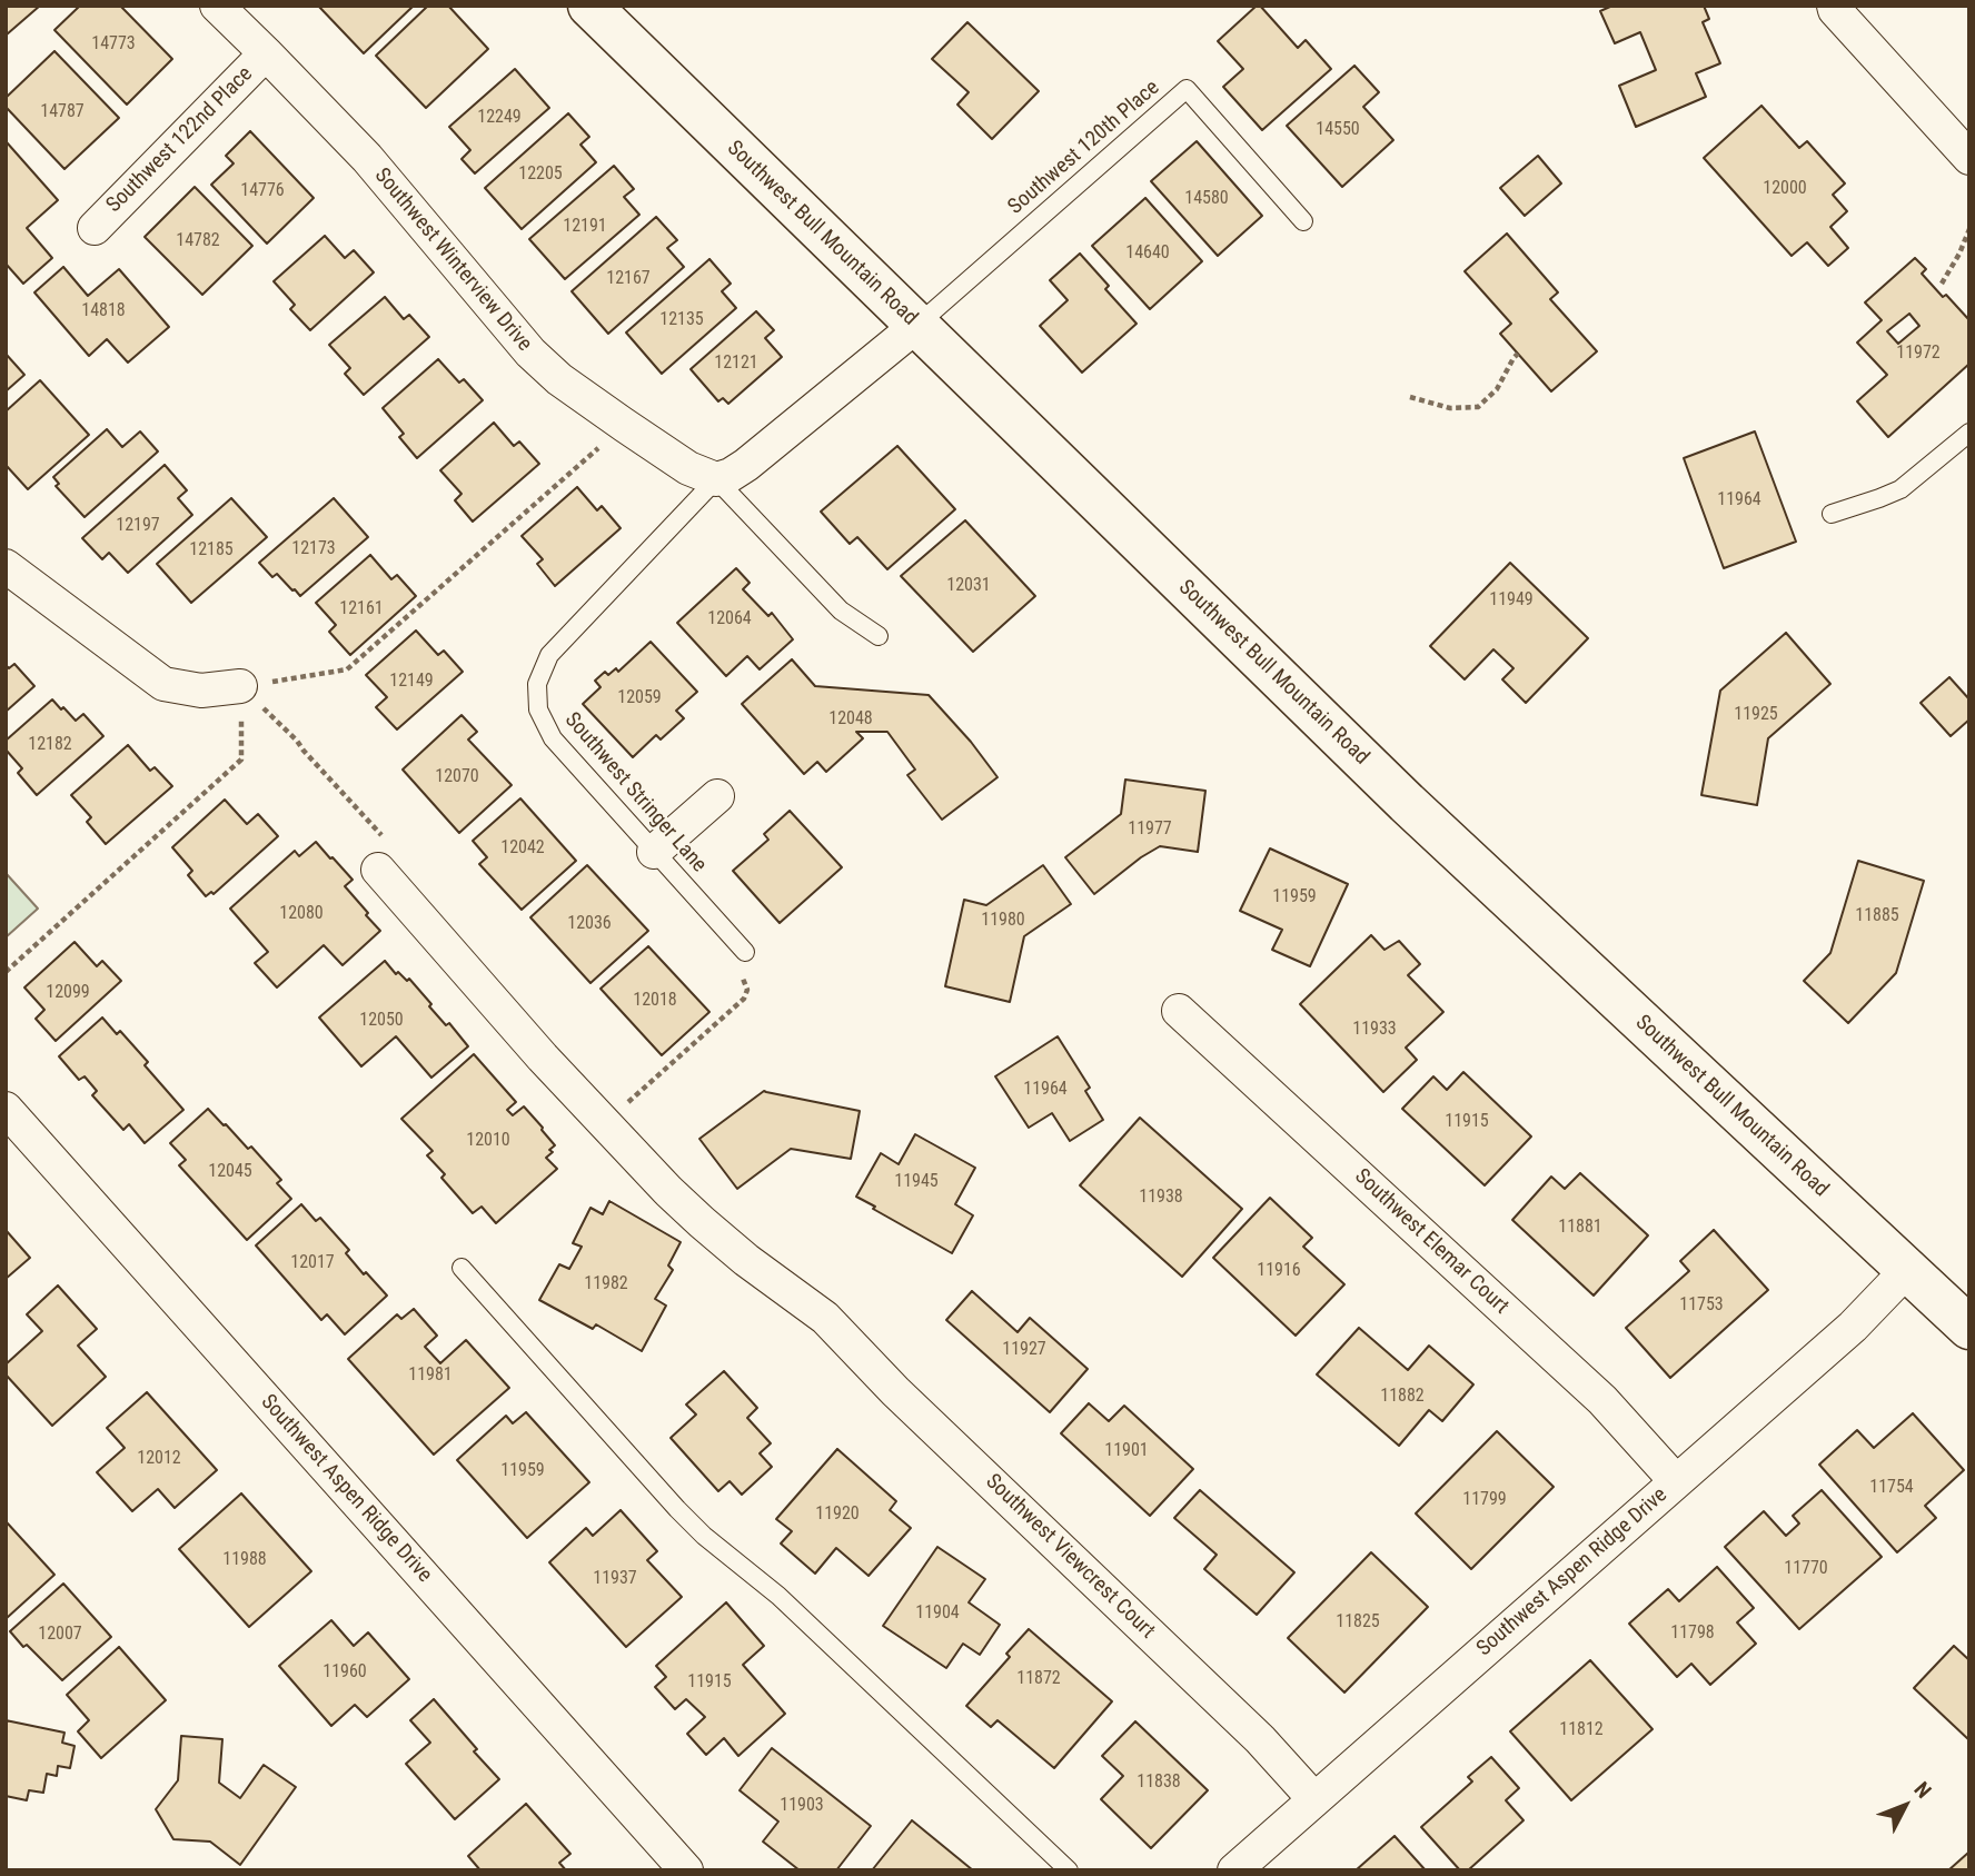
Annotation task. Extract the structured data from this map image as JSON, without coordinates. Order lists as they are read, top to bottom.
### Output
{
  "streets": {
    "main road": ["Southwest Bull Mountain Road"],
    "street": [
      "Southwest 122nd Place",
      "Southwest Winterview Drive",
      "Southwest Elemar Court",
      "Southwest Aspen Ridge Drive",
      "Southwest Viewcrest Court"
    ],
    "lane": ["Southwest 120th Place", "Southwest Stringer Lane"]
  },
  "crossings": [
    ["Southwest 122nd Place", "Southwest Winterview Drive"],
    ["Southwest 120th Place", "Southwest Bull Mountain Road"],
    ["Southwest Bull Mountain Road", "Southwest Aspen Ridge Drive"],
    ["Southwest Winterview Drive", "Southwest Stringer Lane"],
    ["Southwest Elemar Court", "Southwest Aspen Ridge Drive"],
    ["Southwest Aspen Ridge Drive", "Southwest Viewcrest Court"]
  ],
  "house_numbers": [
    "14773",
    "14787",
    "12249",
    "14550",
    "12205",
    "12000",
    "14776",
    "14580",
    "12191",
    "14782",
    "14640",
    "12167",
    "14818",
    "12135",
    "11972",
    "12121",
    "11964",
    "12197",
    "12173",
    "12185",
    "12031",
    "11949",
    "12161",
    "12064",
    "12149",
    "12059",
    "11925",
    "12048",
    "12182",
    "12070",
    "11977",
    "12042",
    "11959",
    "12080",
    "11885",
    "11980",
    "12036",
    "12099",
    "12018",
    "12050",
    "11933",
    "11964",
    "11915",
    "12010",
    "12045",
    "11945",
    "11938",
    "11881",
    "12017",
    "11916",
    "11982",
    "11753",
    "11927",
    "11981",
    "11882",
    "11901",
    "12012",
    "11959",
    "11754",
    "11799",
    "11920",
    "11988",
    "11770",
    "11937",
    "11904",
    "11825",
    "11798",
    "12007",
    "11960",
    "11872",
    "11915",
    "11812",
    "11838",
    "11903"
  ],
  "north": "top right"
}
